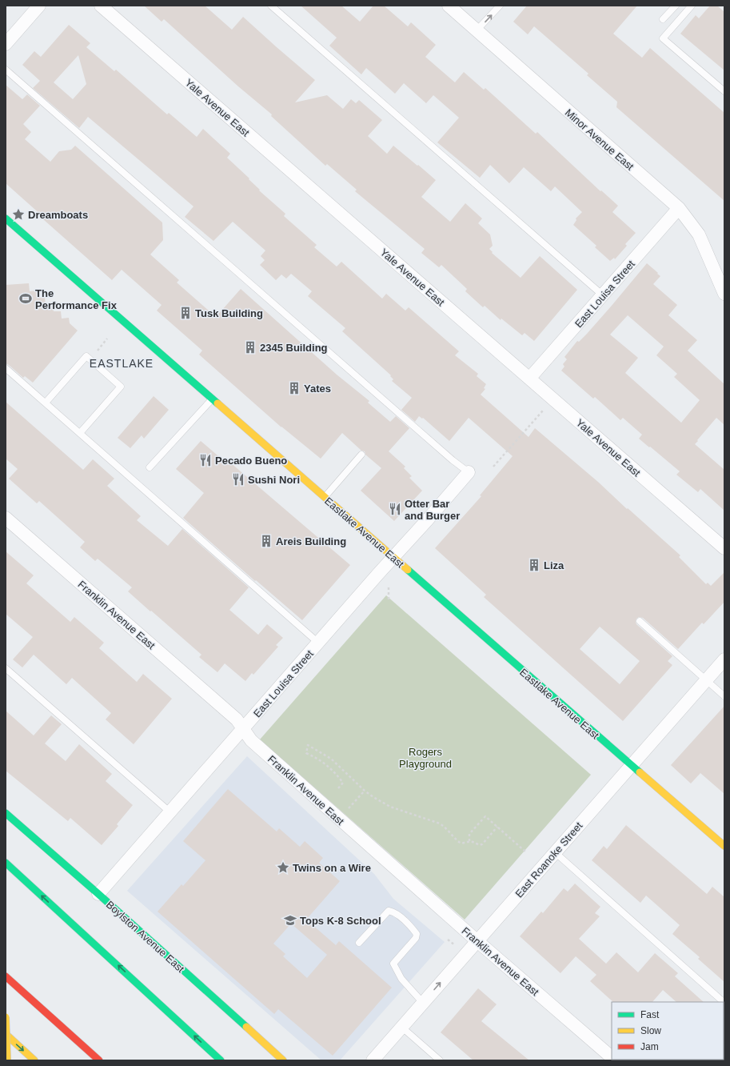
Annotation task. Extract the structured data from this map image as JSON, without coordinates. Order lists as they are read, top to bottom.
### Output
{
  "streets": {
    "main road": ["Eastlake Avenue East", "Boylston Avenue East"],
    "street": [
      "Yale Avenue East",
      "Minor Avenue East",
      "East Louisa Street",
      "Franklin Avenue East",
      "East Roanoke Street"
    ]
  },
  "crossings": [
    ["Yale Avenue East", "East Louisa Street"],
    ["Minor Avenue East", "East Louisa Street"],
    ["East Louisa Street", "Eastlake Avenue East"],
    ["East Louisa Street", "Franklin Avenue East"],
    ["East Louisa Street", "Boylston Avenue East"],
    ["Eastlake Avenue East", "East Roanoke Street"],
    ["Franklin Avenue East", "East Roanoke Street"]
  ],
  "districts": ["EASTLAKE"],
  "parks": ["Rogers Playground"],
  "places": {
    "place": ["Dreamboats", "Twins on a Wire"],
    "sports": ["The Performance Fix"],
    "building": [
      "Tusk Building",
      "2345 Building",
      "Yates",
      "Areis Building",
      "Liza"
    ],
    "restaurant": ["Pecado Bueno", "Sushi Nori", "Otter Bar and Burger"],
    "school or university": ["Tops K-8 School"]
  },
  "legend": ["Fast", "Slow", "Jam"]
}
